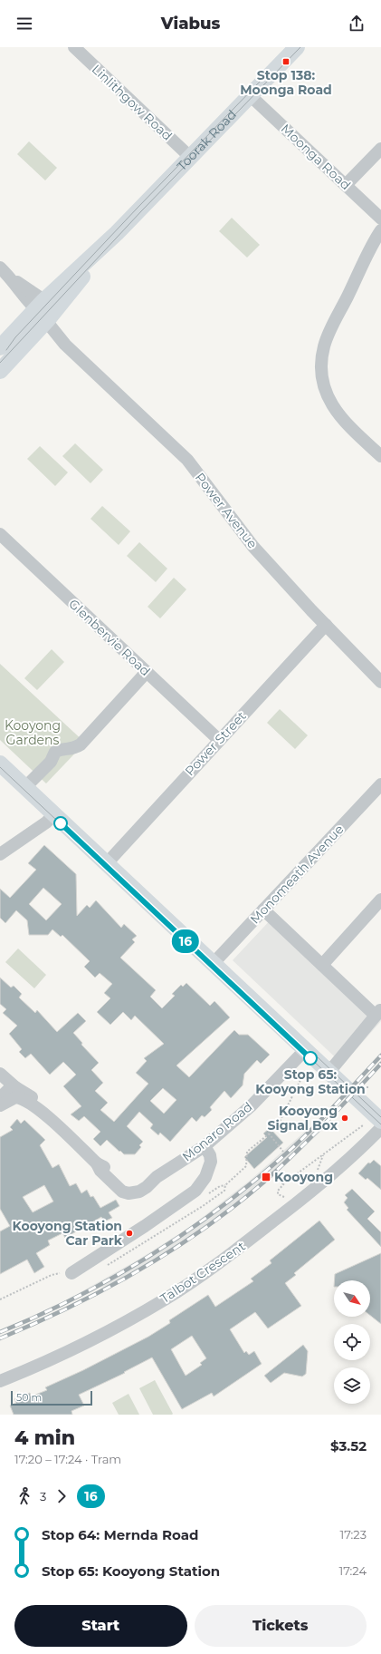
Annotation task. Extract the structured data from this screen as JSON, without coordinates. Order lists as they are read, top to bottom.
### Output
{
  "streets": {
    "main road": ["Toorak Road"],
    "street": [
      "Linlithgow Road",
      "Moonga Road",
      "Power Avenue",
      "Glenbervie Road",
      "Power Street",
      "Monomeath Avenue",
      "Monaro Road",
      "Talbot Crescent"
    ]
  },
  "crossings": [
    ["Linlithgow Road", "Toorak Road"],
    ["Toorak Road", "Moonga Road"],
    ["Toorak Road", "Power Avenue"],
    ["Power Avenue", "Power Street"],
    ["Glenbervie Road", "Power Street"]
  ],
  "parks": ["Kooyong Gardens"],
  "places": {
    "transit": ["Stop 138: Moonga Road", "Kooyong"],
    "other": ["Stop 65: Kooyong Station", "Kooyong Signal Box", "Kooyong Station Car Park"]
  },
  "lines": ["tram line 16"],
  "scale_bar": "50 m",
  "north": "bottom right",
  "page": {
    "header": "Viabus",
    "on_map": "16",
    "scale": "50 m",
    "heading": ["4 min", "17:20 – 17:24 · Tram", "$3.52"],
    "legs": ["3", "16"],
    "list": [
      {
        "name": "Stop 64: Mernda Road",
        "value": "17:23"
      },
      {
        "name": "Stop 65: Kooyong Station",
        "value": "17:24"
      }
    ],
    "buttons": ["Start", "Tickets"]
  }
}
